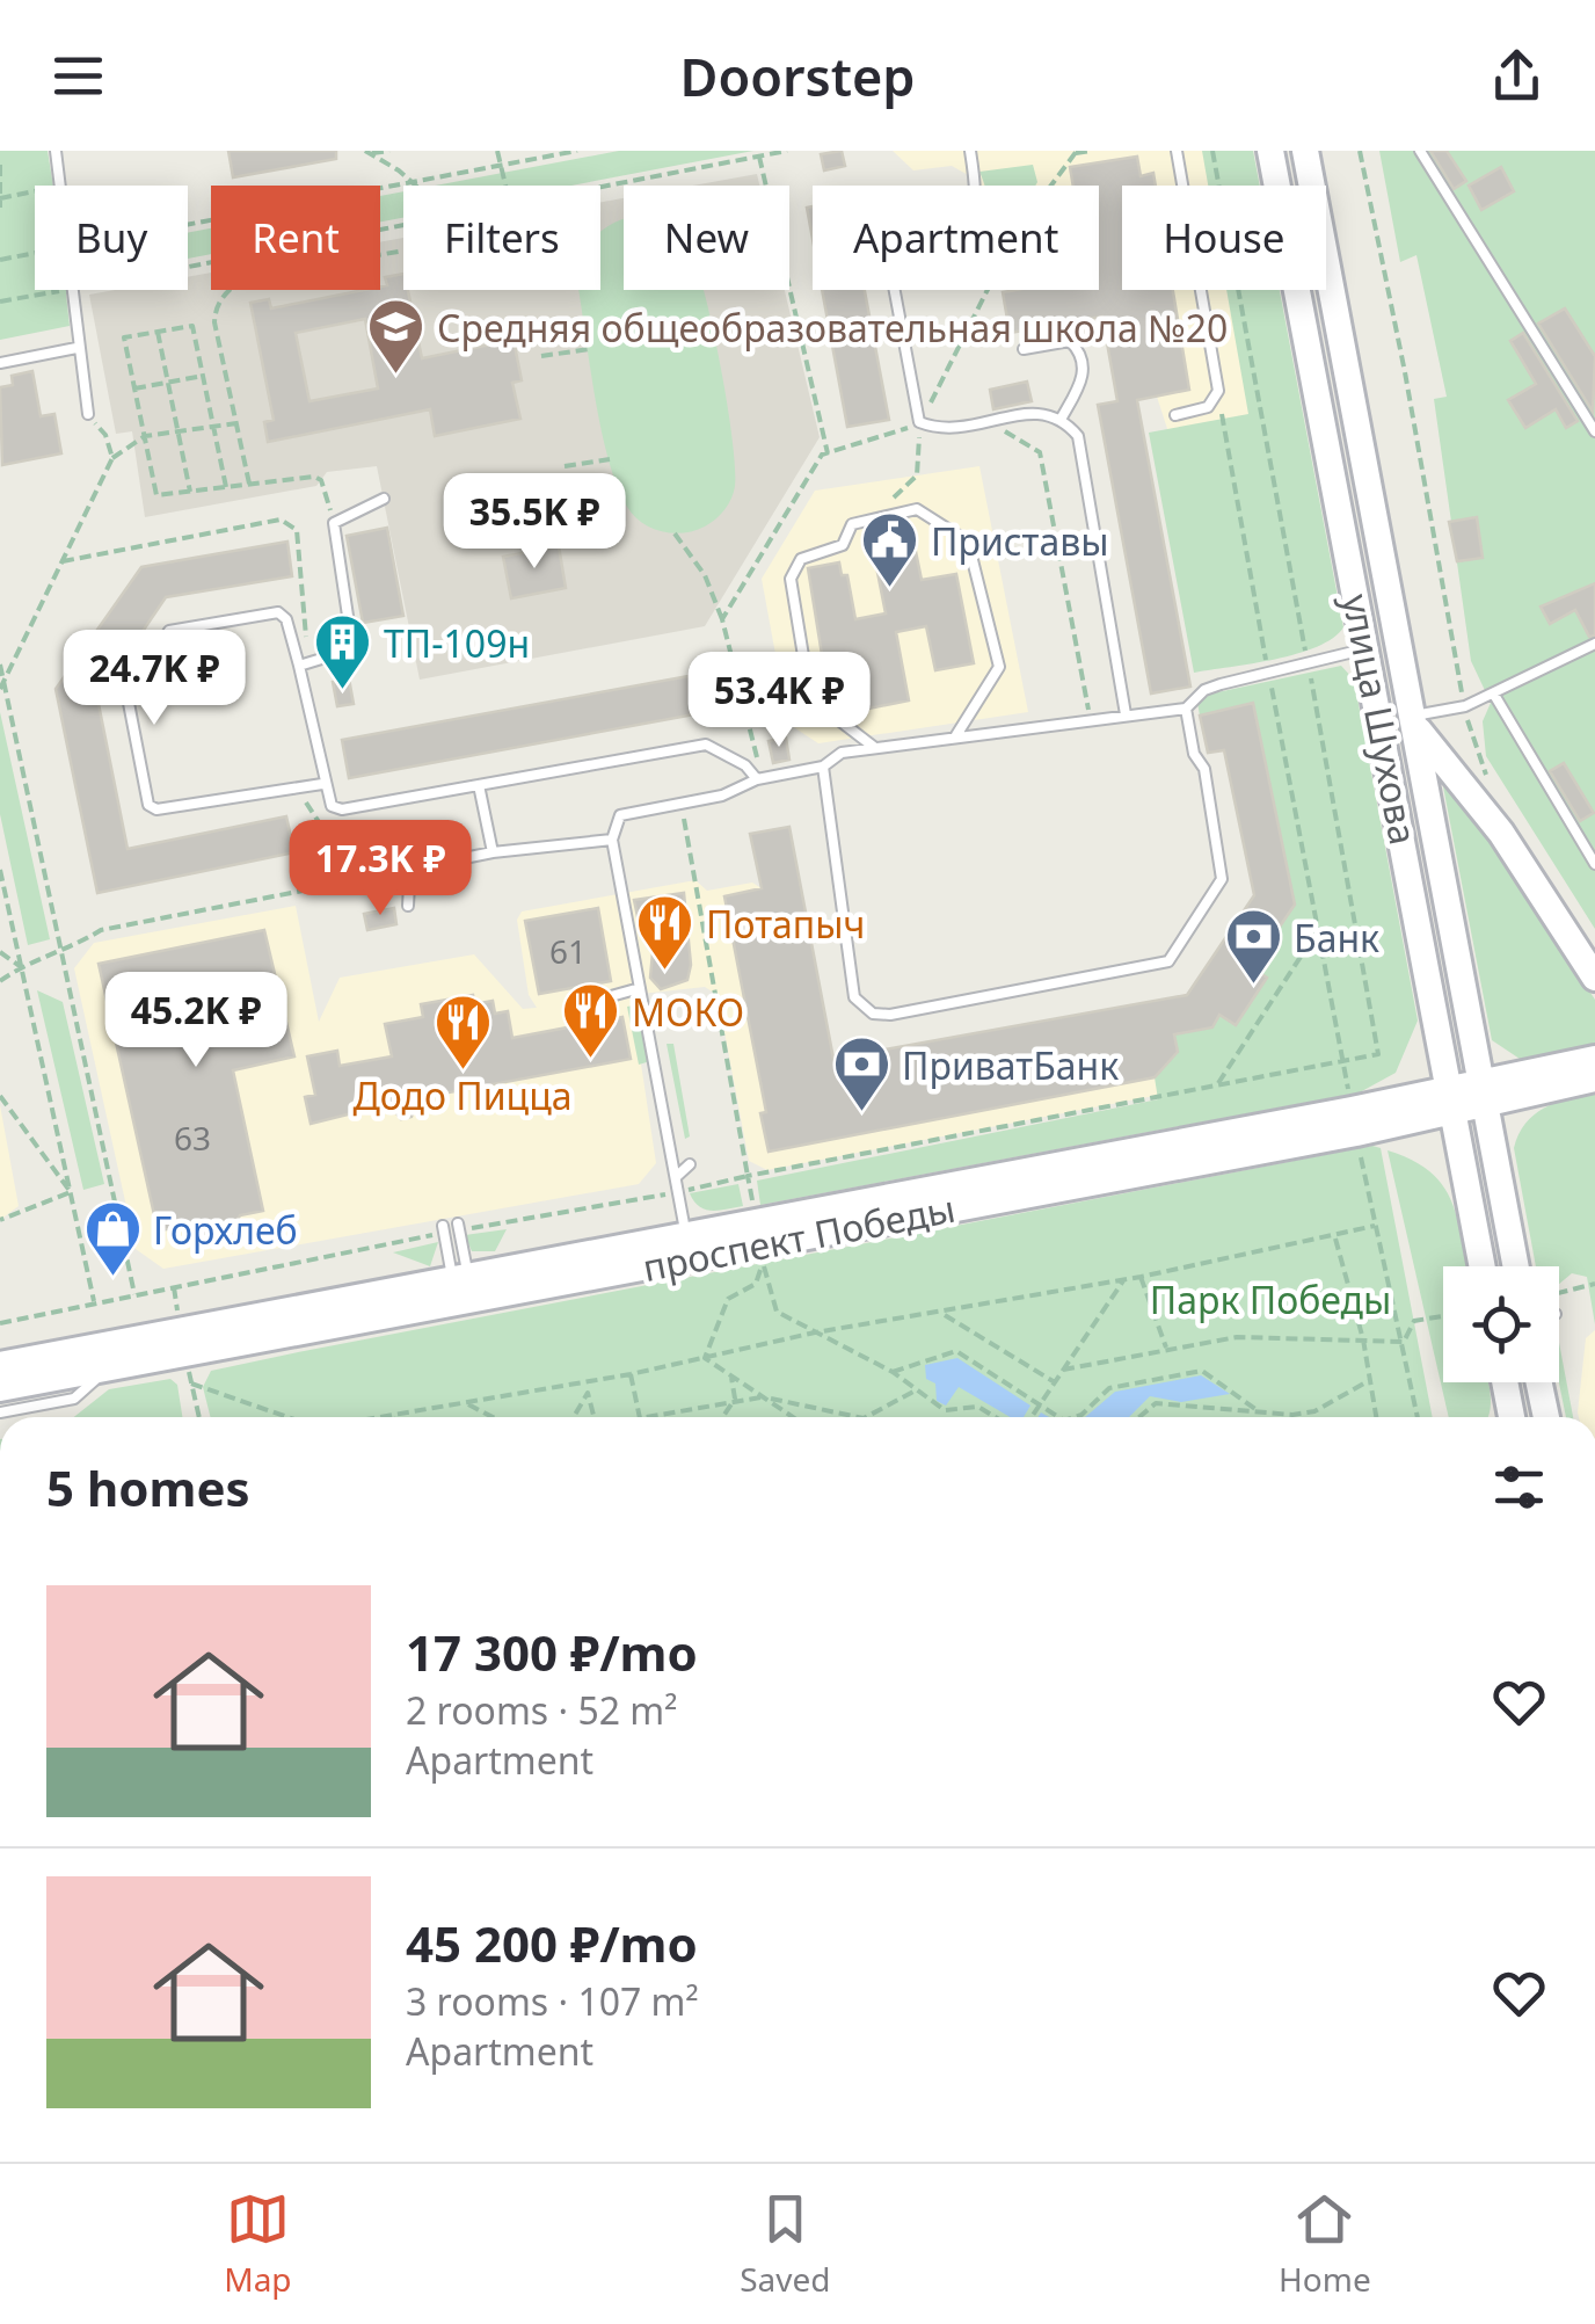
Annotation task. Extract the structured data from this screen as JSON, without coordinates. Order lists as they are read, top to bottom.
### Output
{
  "streets": {
    "main road": ["улица Шухова", "проспект Победы"]
  },
  "crossings": [
    ["улица Шухова", "проспект Победы"]
  ],
  "parks": ["Парк Победы"],
  "places": {
    "school or university": ["Средняя общеобразовательная школа №20"],
    "public building": ["Приставы"],
    "building": ["ТП-109н"],
    "restaurant": ["Потапыч", "МОКО", "Додо Пицца"],
    "bank": ["Банк", "ПриватБанк"],
    "shop": ["Горхлеб"]
  },
  "house_numbers": ["61", "63"],
  "page": {
    "header": "Doorstep",
    "chip": [
      "Buy",
      "Rent",
      "Filters",
      "New",
      "Apartment",
      "House"
    ],
    "price": [
      "35.5K ₽",
      "24.7K ₽",
      "53.4K ₽",
      "17.3K ₽",
      "45.2K ₽"
    ],
    "heading": "5 homes",
    "list": [
      {
        "name": "17 300 ₽/mo",
        "note": "2 rooms · 52 m² · Apartment"
      },
      {
        "name": "45 200 ₽/mo",
        "note": "3 rooms · 107 m² · Apartment"
      }
    ],
    "tabs": ["Map", "Saved", "Home"]
  }
}
